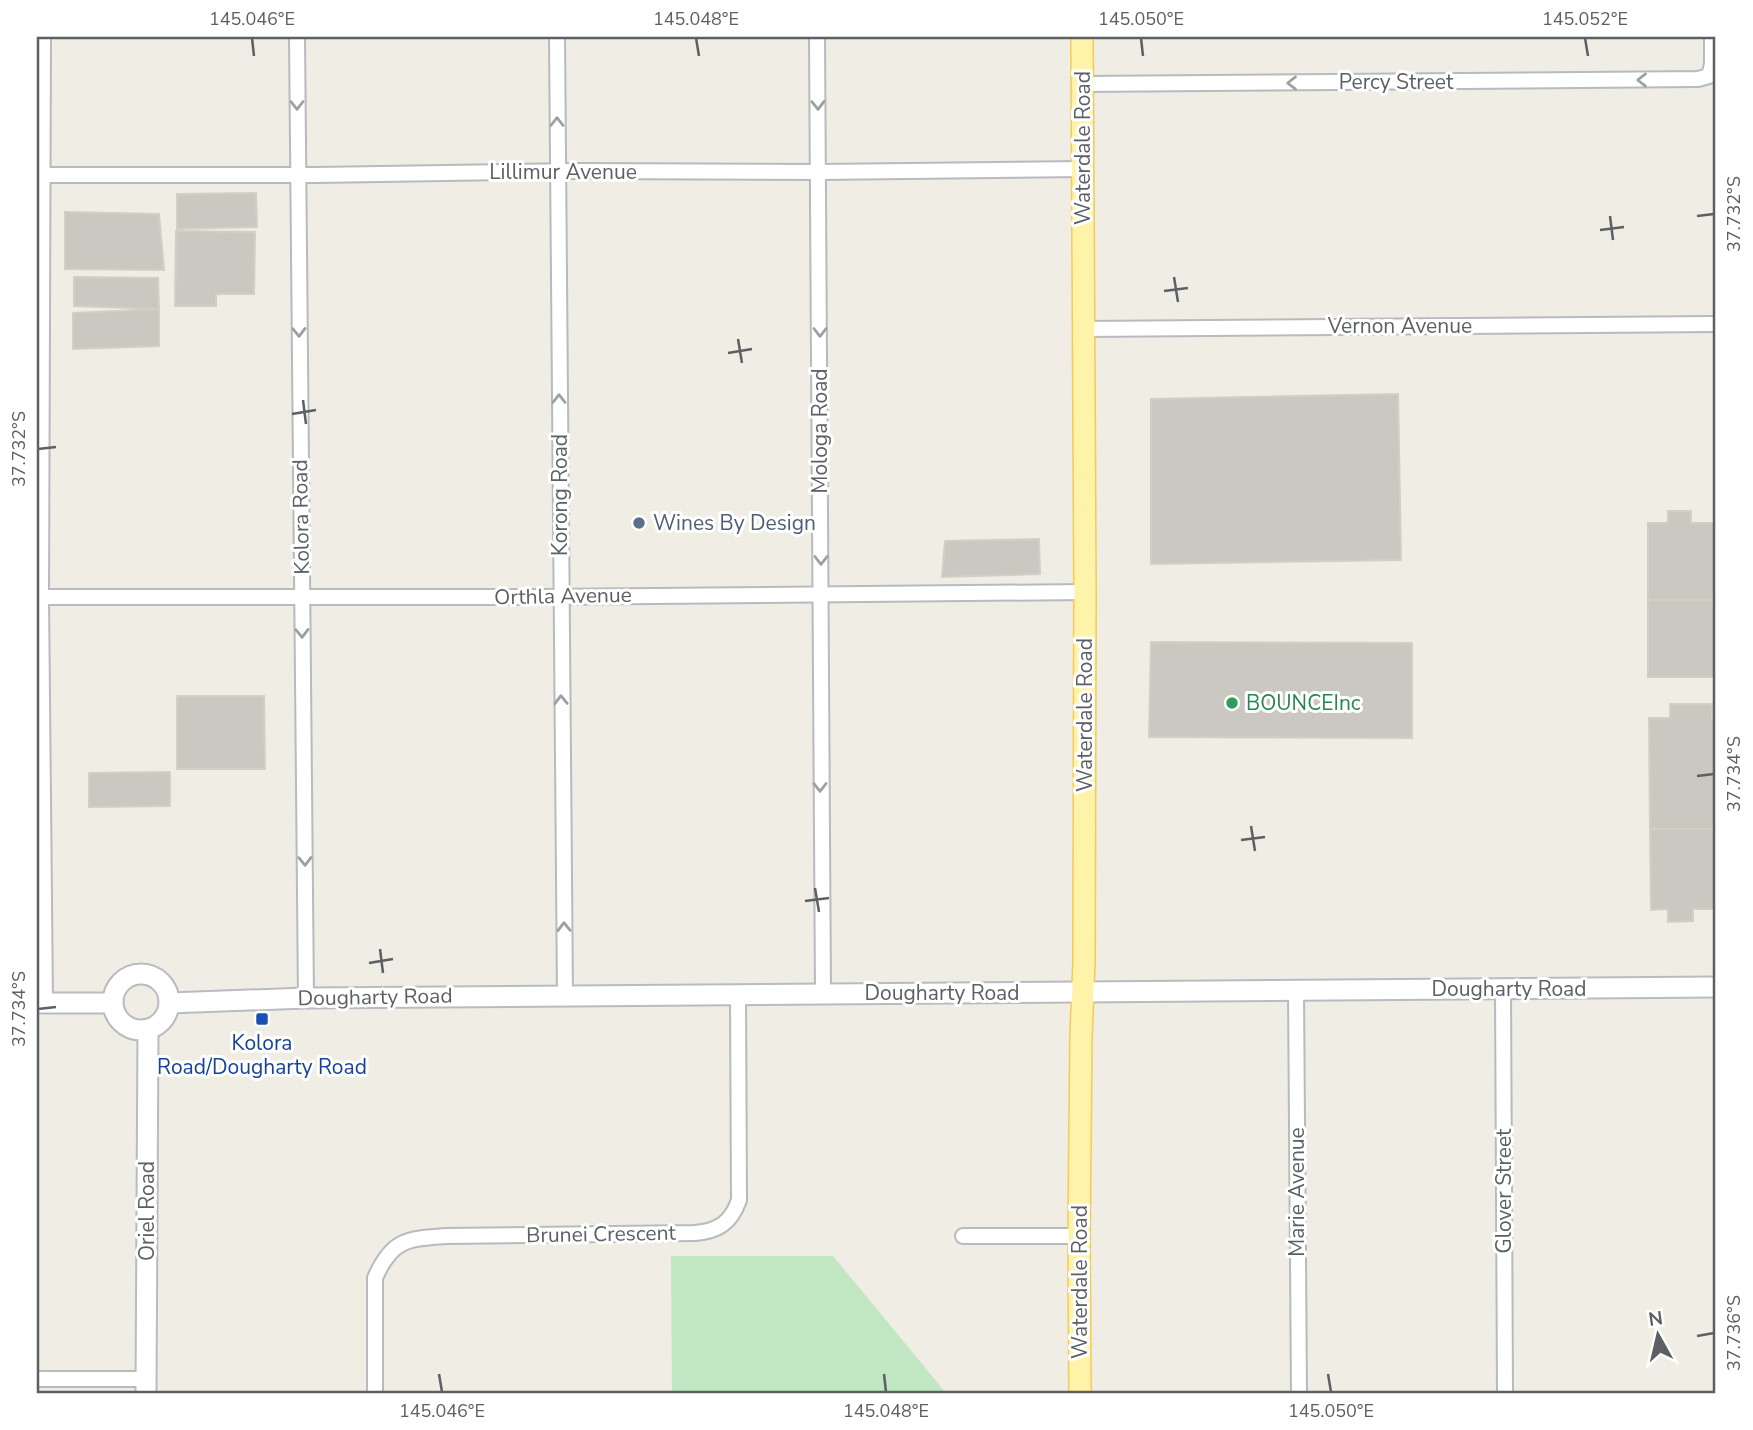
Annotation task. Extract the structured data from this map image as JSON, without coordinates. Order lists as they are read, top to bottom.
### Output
{
  "streets": {
    "main road": ["Waterdale Road"],
    "street": [
      "Percy Street",
      "Lillimur Avenue",
      "Vernon Avenue",
      "Mologa Road",
      "Korong Road",
      "Kolora Road",
      "Orthla Avenue",
      "Dougharty Road",
      "Glover Street",
      "Marie Avenue",
      "Oriel Road",
      "Brunei Crescent"
    ]
  },
  "crossings": [
    ["Percy Street", "Waterdale Road"],
    ["Waterdale Road", "Lillimur Avenue"],
    ["Waterdale Road", "Vernon Avenue"],
    ["Waterdale Road", "Orthla Avenue"],
    ["Waterdale Road", "Dougharty Road"],
    ["Lillimur Avenue", "Mologa Road"],
    ["Lillimur Avenue", "Korong Road"],
    ["Lillimur Avenue", "Kolora Road"],
    ["Mologa Road", "Orthla Avenue"],
    ["Mologa Road", "Dougharty Road"],
    ["Korong Road", "Orthla Avenue"],
    ["Korong Road", "Dougharty Road"],
    ["Kolora Road", "Orthla Avenue"],
    ["Kolora Road", "Dougharty Road"],
    ["Dougharty Road", "Glover Street"],
    ["Dougharty Road", "Marie Avenue"],
    ["Dougharty Road", "Oriel Road"],
    ["Dougharty Road", "Brunei Crescent"]
  ],
  "one_way": [
    "Percy Street",
    "Mologa Road",
    "Korong Road",
    "Kolora Road"
  ],
  "places": {
    "other": ["Wines By Design", "BOUNCEInc"],
    "transit": ["Kolora Road/Dougharty Road"]
  },
  "north": "top",
  "coordinates": [
    "145.046°E",
    "145.048°E",
    "145.050°E",
    "145.052°E",
    "37.732°S",
    "37.734°S",
    "37.736°S"
  ]
}
